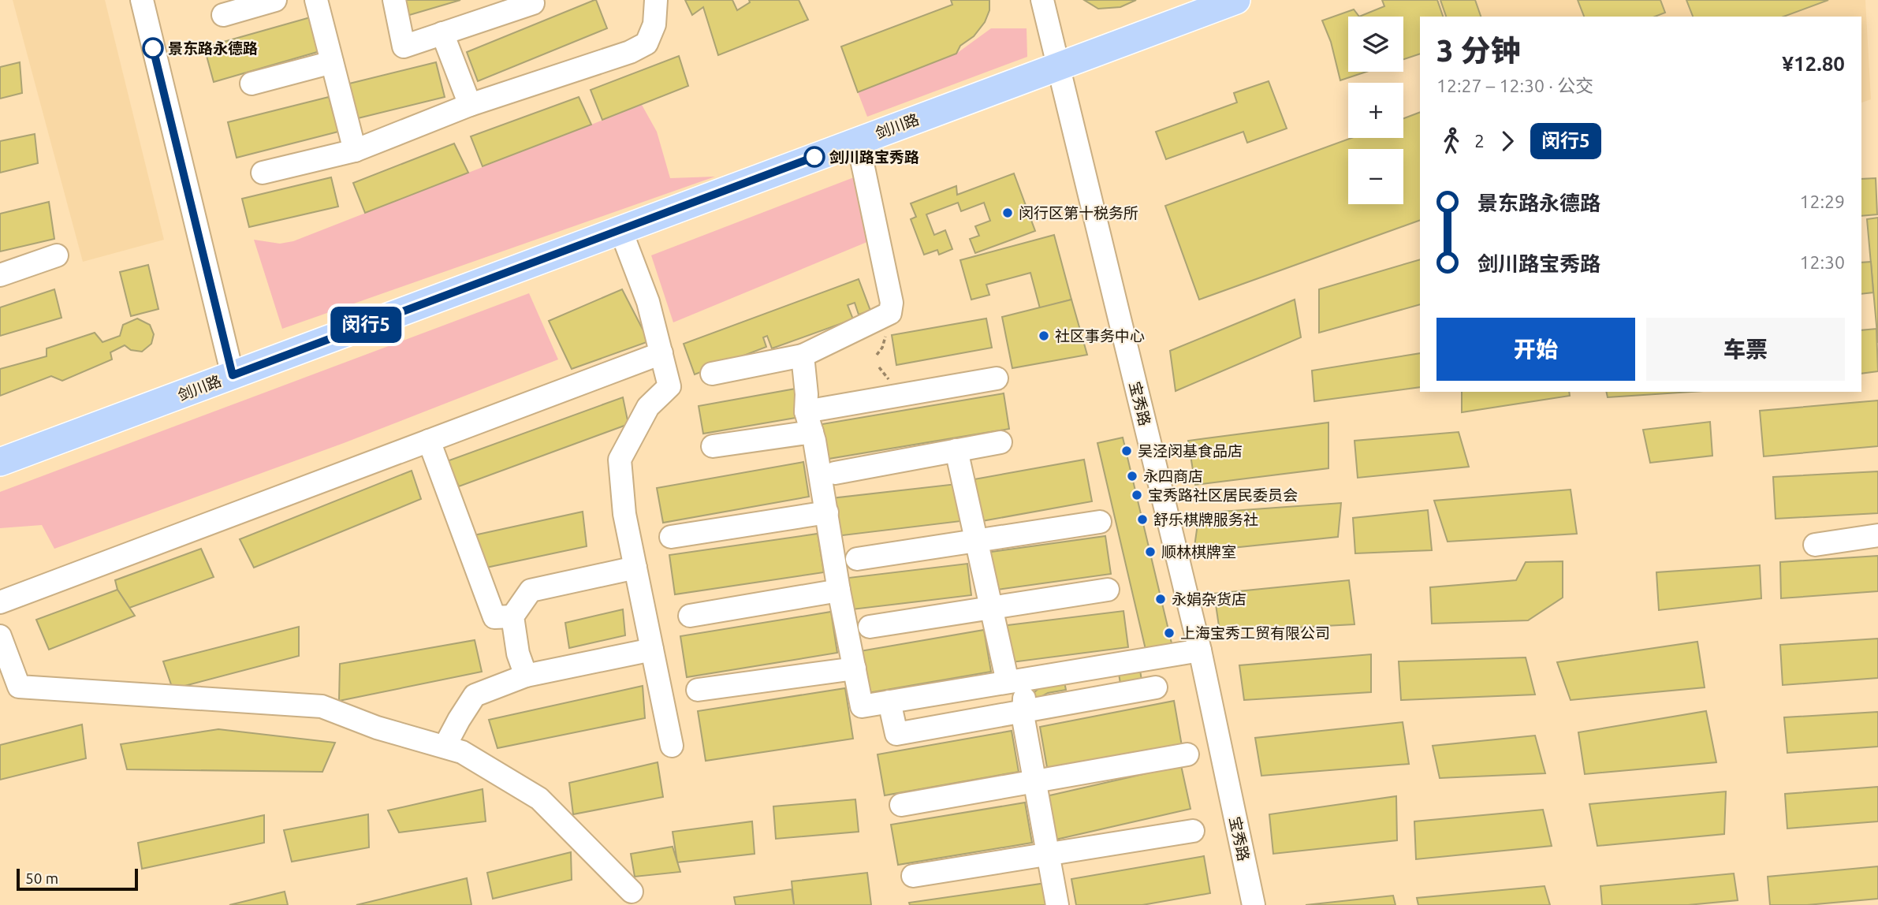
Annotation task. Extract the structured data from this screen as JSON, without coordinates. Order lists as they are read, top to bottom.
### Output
{
  "streets": {
    "main road": ["剑川路"],
    "street": ["宝秀路"]
  },
  "crossings": [
    ["剑川路", "宝秀路"]
  ],
  "places": [
    "景东路永德路",
    "剑川路宝秀路",
    "闵行区第十税务所",
    "社区事务中心",
    "吴泾闵基食品店",
    "永四商店",
    "宝秀路社区居民委员会",
    "舒乐棋牌服务社",
    "顺林棋牌室",
    "永娟杂货店",
    "上海宝秀工贸有限公司"
  ],
  "lines": ["bus line 闵行5"],
  "scale_bar": "50 m",
  "page": {
    "on_map": "闵行5",
    "map_buttons": ["+", "−"],
    "heading": ["3 分钟", "12:27 – 12:30 · 公交", "¥12.80"],
    "legs": ["2", "闵行5"],
    "list": [
      {
        "name": "景东路永德路",
        "value": "12:29"
      },
      {
        "name": "剑川路宝秀路",
        "value": "12:30"
      }
    ],
    "buttons": ["开始", "车票"],
    "scale": "50 m"
  }
}
